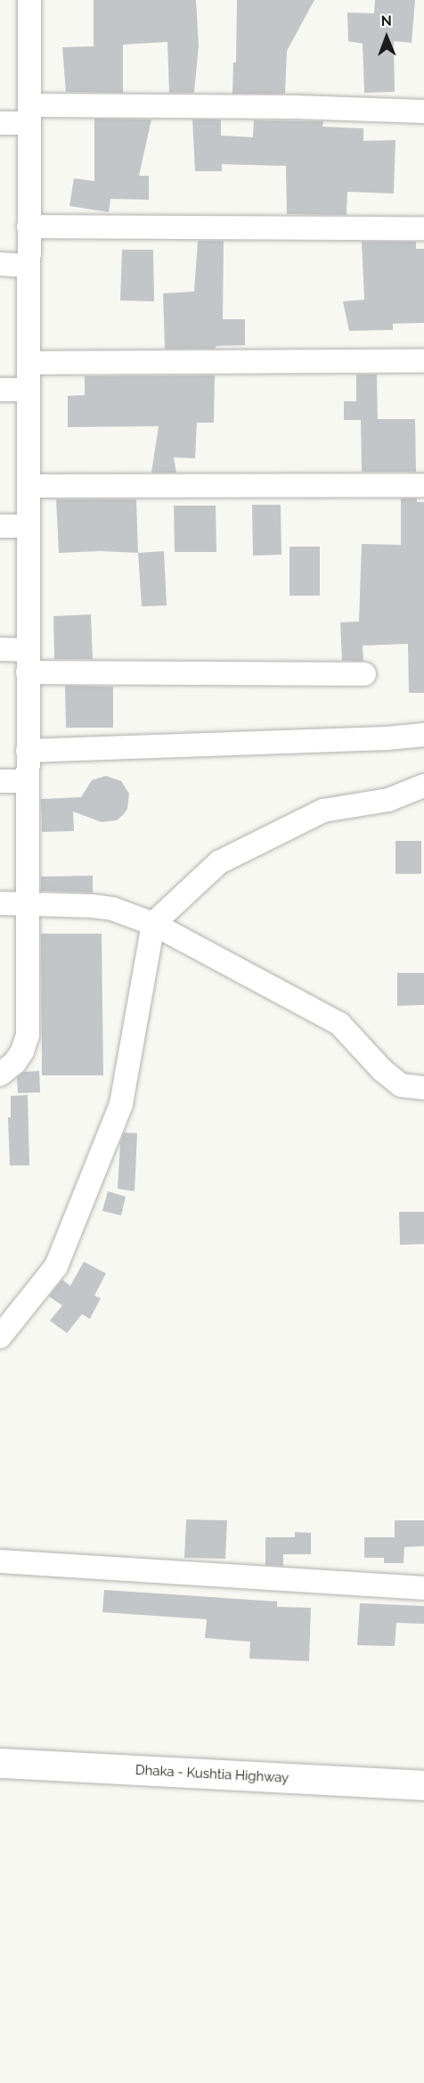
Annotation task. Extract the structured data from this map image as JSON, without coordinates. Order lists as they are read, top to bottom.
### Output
{
  "streets": {
    "main road": ["Dhaka - Kushtia Highway"]
  },
  "north": "top"
}
